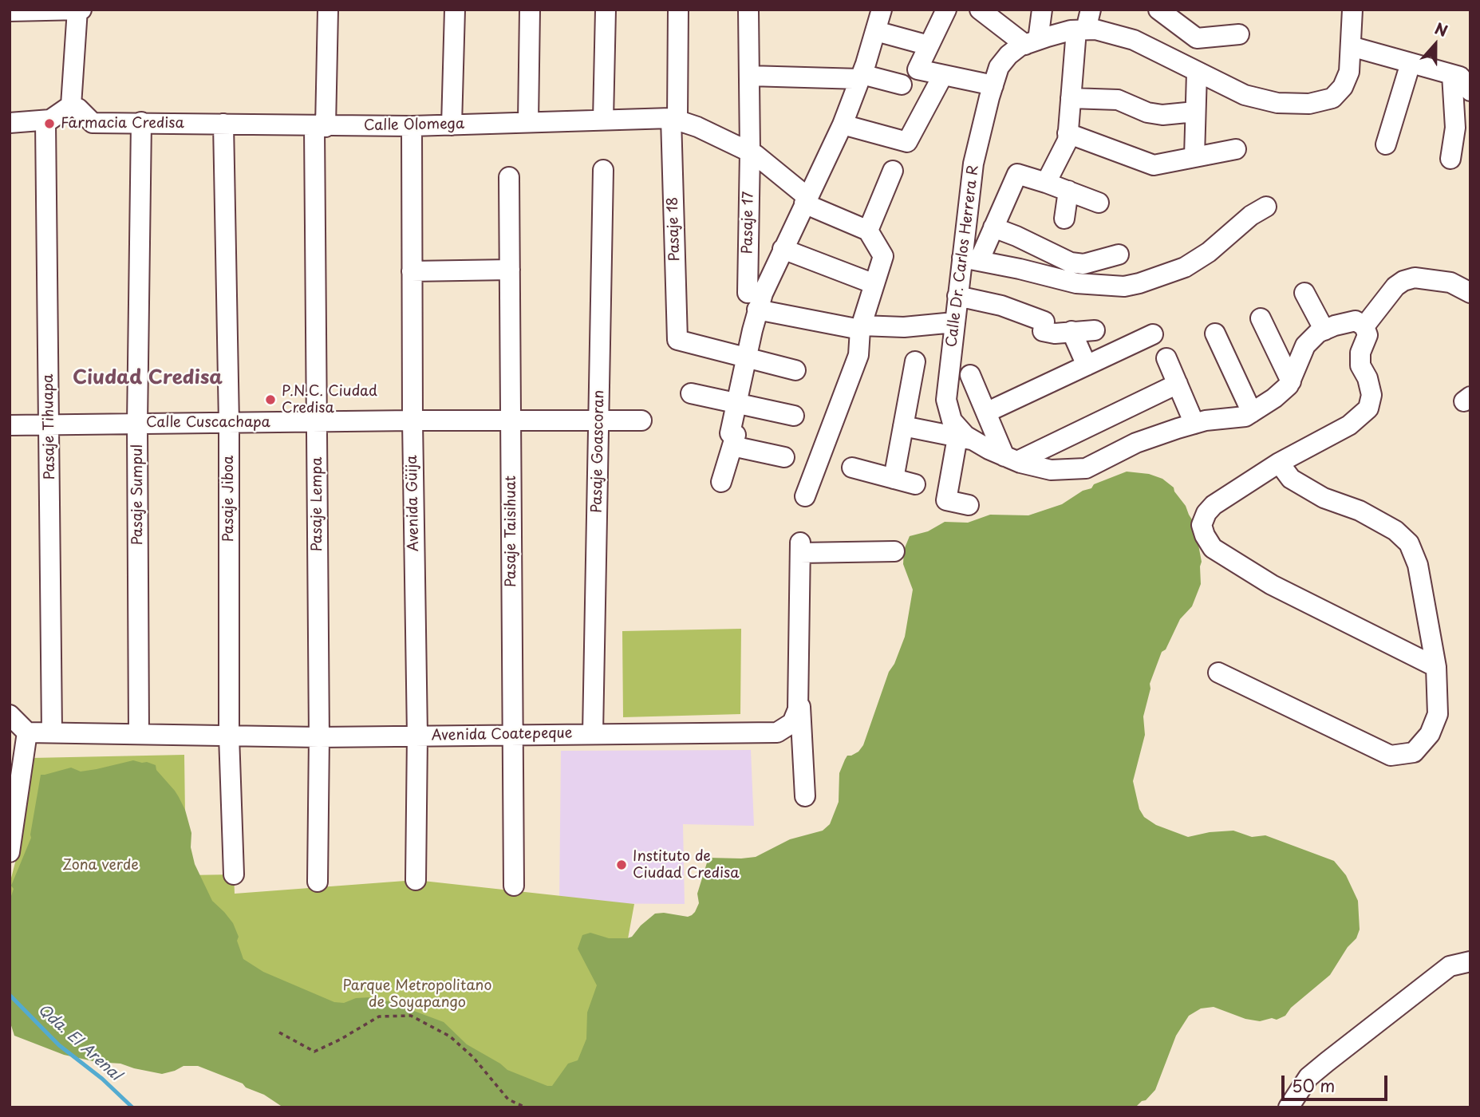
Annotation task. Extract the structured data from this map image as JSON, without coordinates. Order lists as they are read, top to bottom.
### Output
{
  "streets": {
    "street": [
      "Calle Olomega",
      "Pasaje 17",
      "Pasaje 18",
      "Calle Dr. Carlos Herrera R",
      "Calle Cuscachapa",
      "Pasaje Tihuapa",
      "Pasaje Goascoran",
      "Pasaje Sumpul",
      "Pasaje Jiboa",
      "Avenida Güija",
      "Pasaje Lempa",
      "Pasaje Taisihuat",
      "Avenida Coatepeque"
    ]
  },
  "crossings": [
    ["Calle Olomega", "Pasaje 17"],
    ["Calle Olomega", "Pasaje 18"],
    ["Calle Olomega", "Pasaje Sumpul"],
    ["Calle Olomega", "Pasaje Jiboa"],
    ["Calle Olomega", "Avenida Güija"],
    ["Calle Olomega", "Pasaje Lempa"],
    ["Calle Cuscachapa", "Pasaje Tihuapa"],
    ["Calle Cuscachapa", "Pasaje Goascoran"],
    ["Calle Cuscachapa", "Pasaje Sumpul"],
    ["Calle Cuscachapa", "Pasaje Jiboa"],
    ["Calle Cuscachapa", "Avenida Güija"],
    ["Calle Cuscachapa", "Pasaje Lempa"],
    ["Calle Cuscachapa", "Pasaje Taisihuat"],
    ["Pasaje Tihuapa", "Avenida Coatepeque"],
    ["Pasaje Goascoran", "Avenida Coatepeque"],
    ["Pasaje Sumpul", "Avenida Coatepeque"],
    ["Pasaje Jiboa", "Avenida Coatepeque"],
    ["Avenida Güija", "Avenida Coatepeque"],
    ["Pasaje Lempa", "Avenida Coatepeque"],
    ["Pasaje Taisihuat", "Avenida Coatepeque"]
  ],
  "districts": ["Ciudad Credisa"],
  "water": ["Qda. El Arenal"],
  "parks": ["Zona verde", "Parque Metropolitano de Soyapango"],
  "places": ["Farmacia Credisa", "P.N.C. Ciudad Credisa", "Instituto de Ciudad Credisa"],
  "scale_bar": "50 m",
  "north": "top"
}
